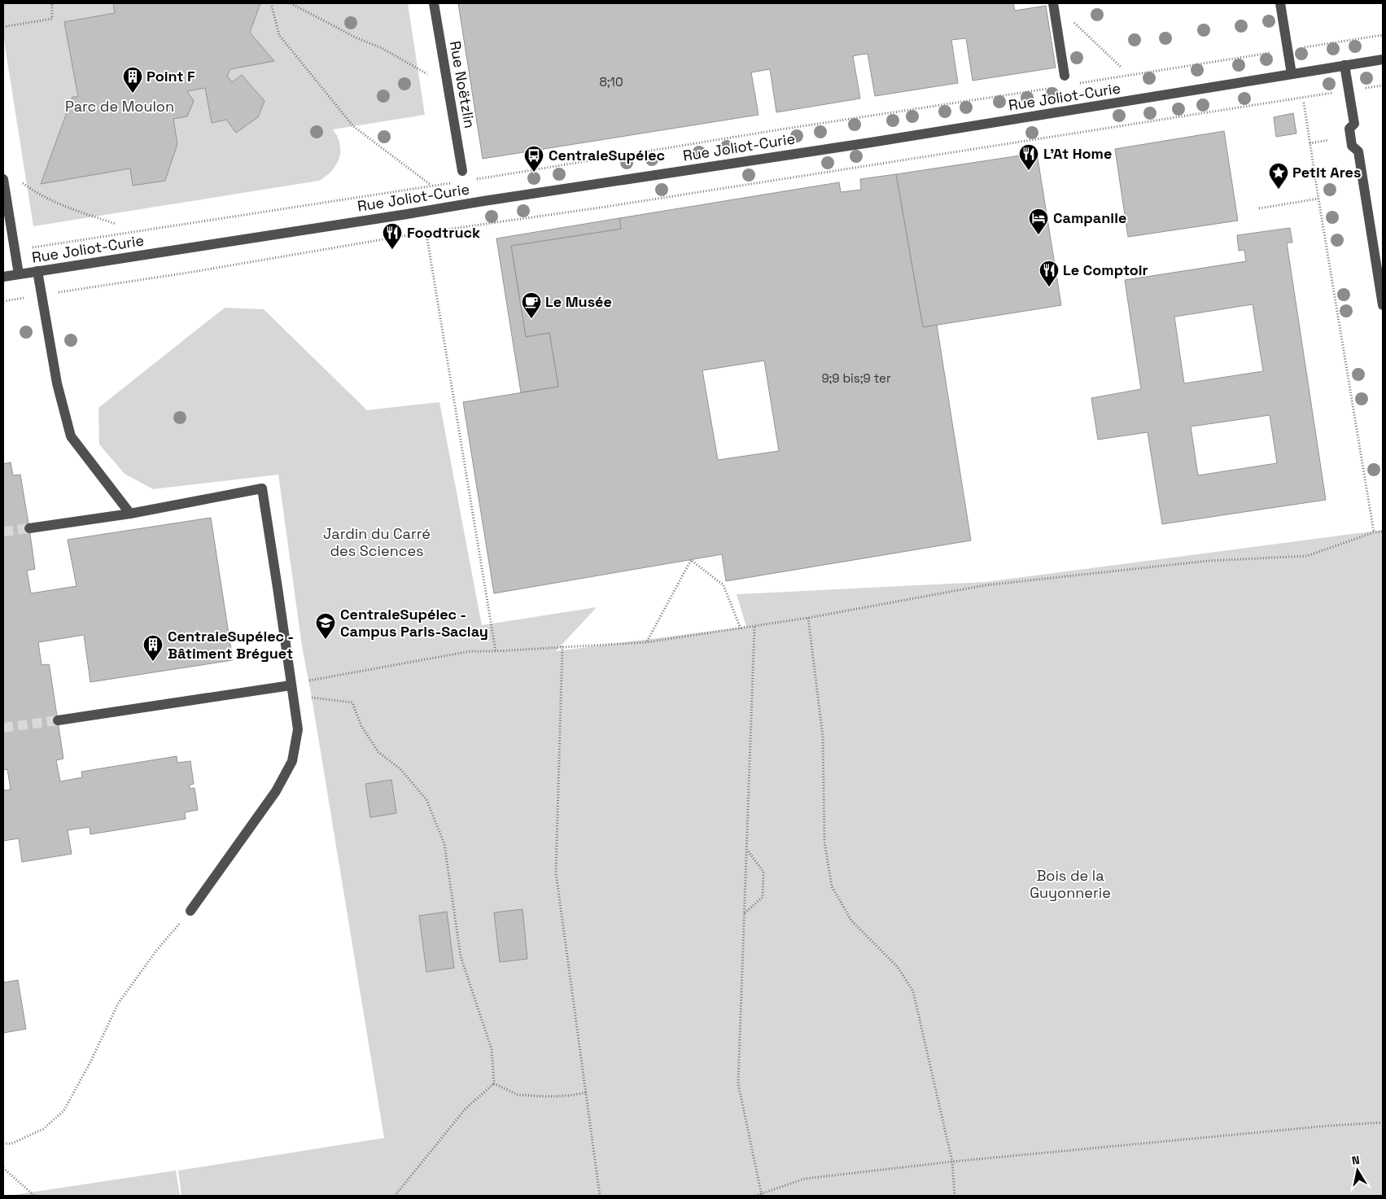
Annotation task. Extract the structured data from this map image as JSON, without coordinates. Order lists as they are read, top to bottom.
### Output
{
  "streets": {
    "street": ["Rue Noëtzlin", "Rue Joliot-Curie"]
  },
  "parks": ["Parc de Moulon", "Jardin du Carré des Sciences", "Bois de la Guyonnerie"],
  "places": {
    "building": ["Point F", "CentraleSupélec - Bâtiment Bréguet"],
    "restaurant": ["L’At Home", "Foodtruck", "Le Comptoir"],
    "bus stop": ["CentraleSupélec"],
    "place": ["Petit Ares"],
    "hotel": ["Campanile"],
    "cafe": ["Le Musée"],
    "school or university": ["CentraleSupélec - Campus Paris-Saclay"]
  },
  "house_numbers": ["8;10", "9;9 bis;9 ter"],
  "north": "top"
}
